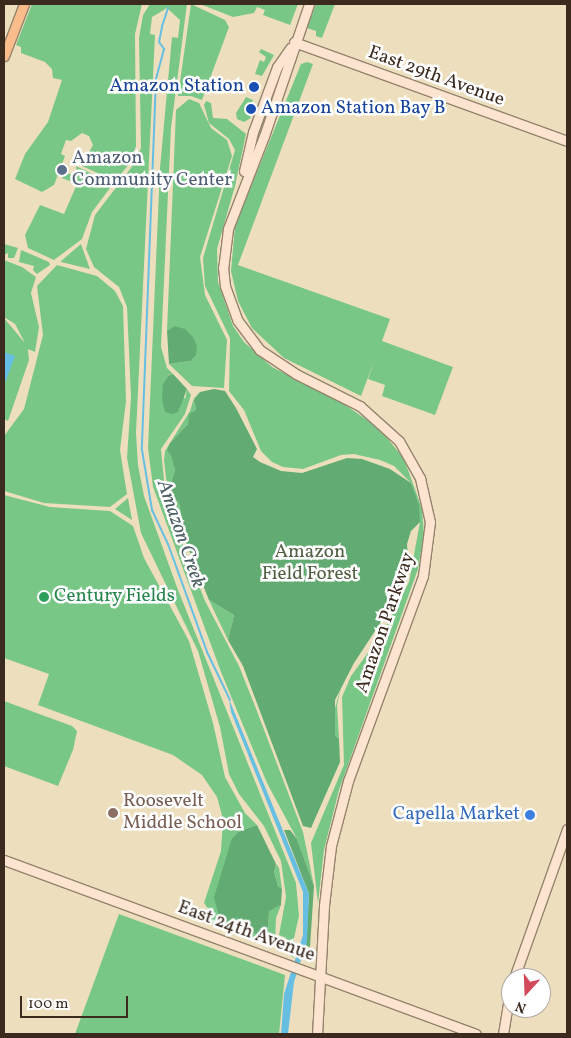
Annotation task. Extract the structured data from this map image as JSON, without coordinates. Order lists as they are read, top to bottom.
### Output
{
  "streets": {
    "main road": ["East 29th Avenue", "Amazon Parkway", "East 24th Avenue"]
  },
  "crossings": [
    ["East 29th Avenue", "Amazon Parkway"],
    ["Amazon Parkway", "East 24th Avenue"]
  ],
  "water": ["Amazon Creek"],
  "parks": ["Amazon Field Forest"],
  "places": [
    "Amazon Station",
    "Amazon Station Bay B",
    "Amazon Community Center",
    "Century Fields",
    "Roosevelt Middle School",
    "Capella Market"
  ],
  "scale_bar": "100 m",
  "north": "bottom"
}
